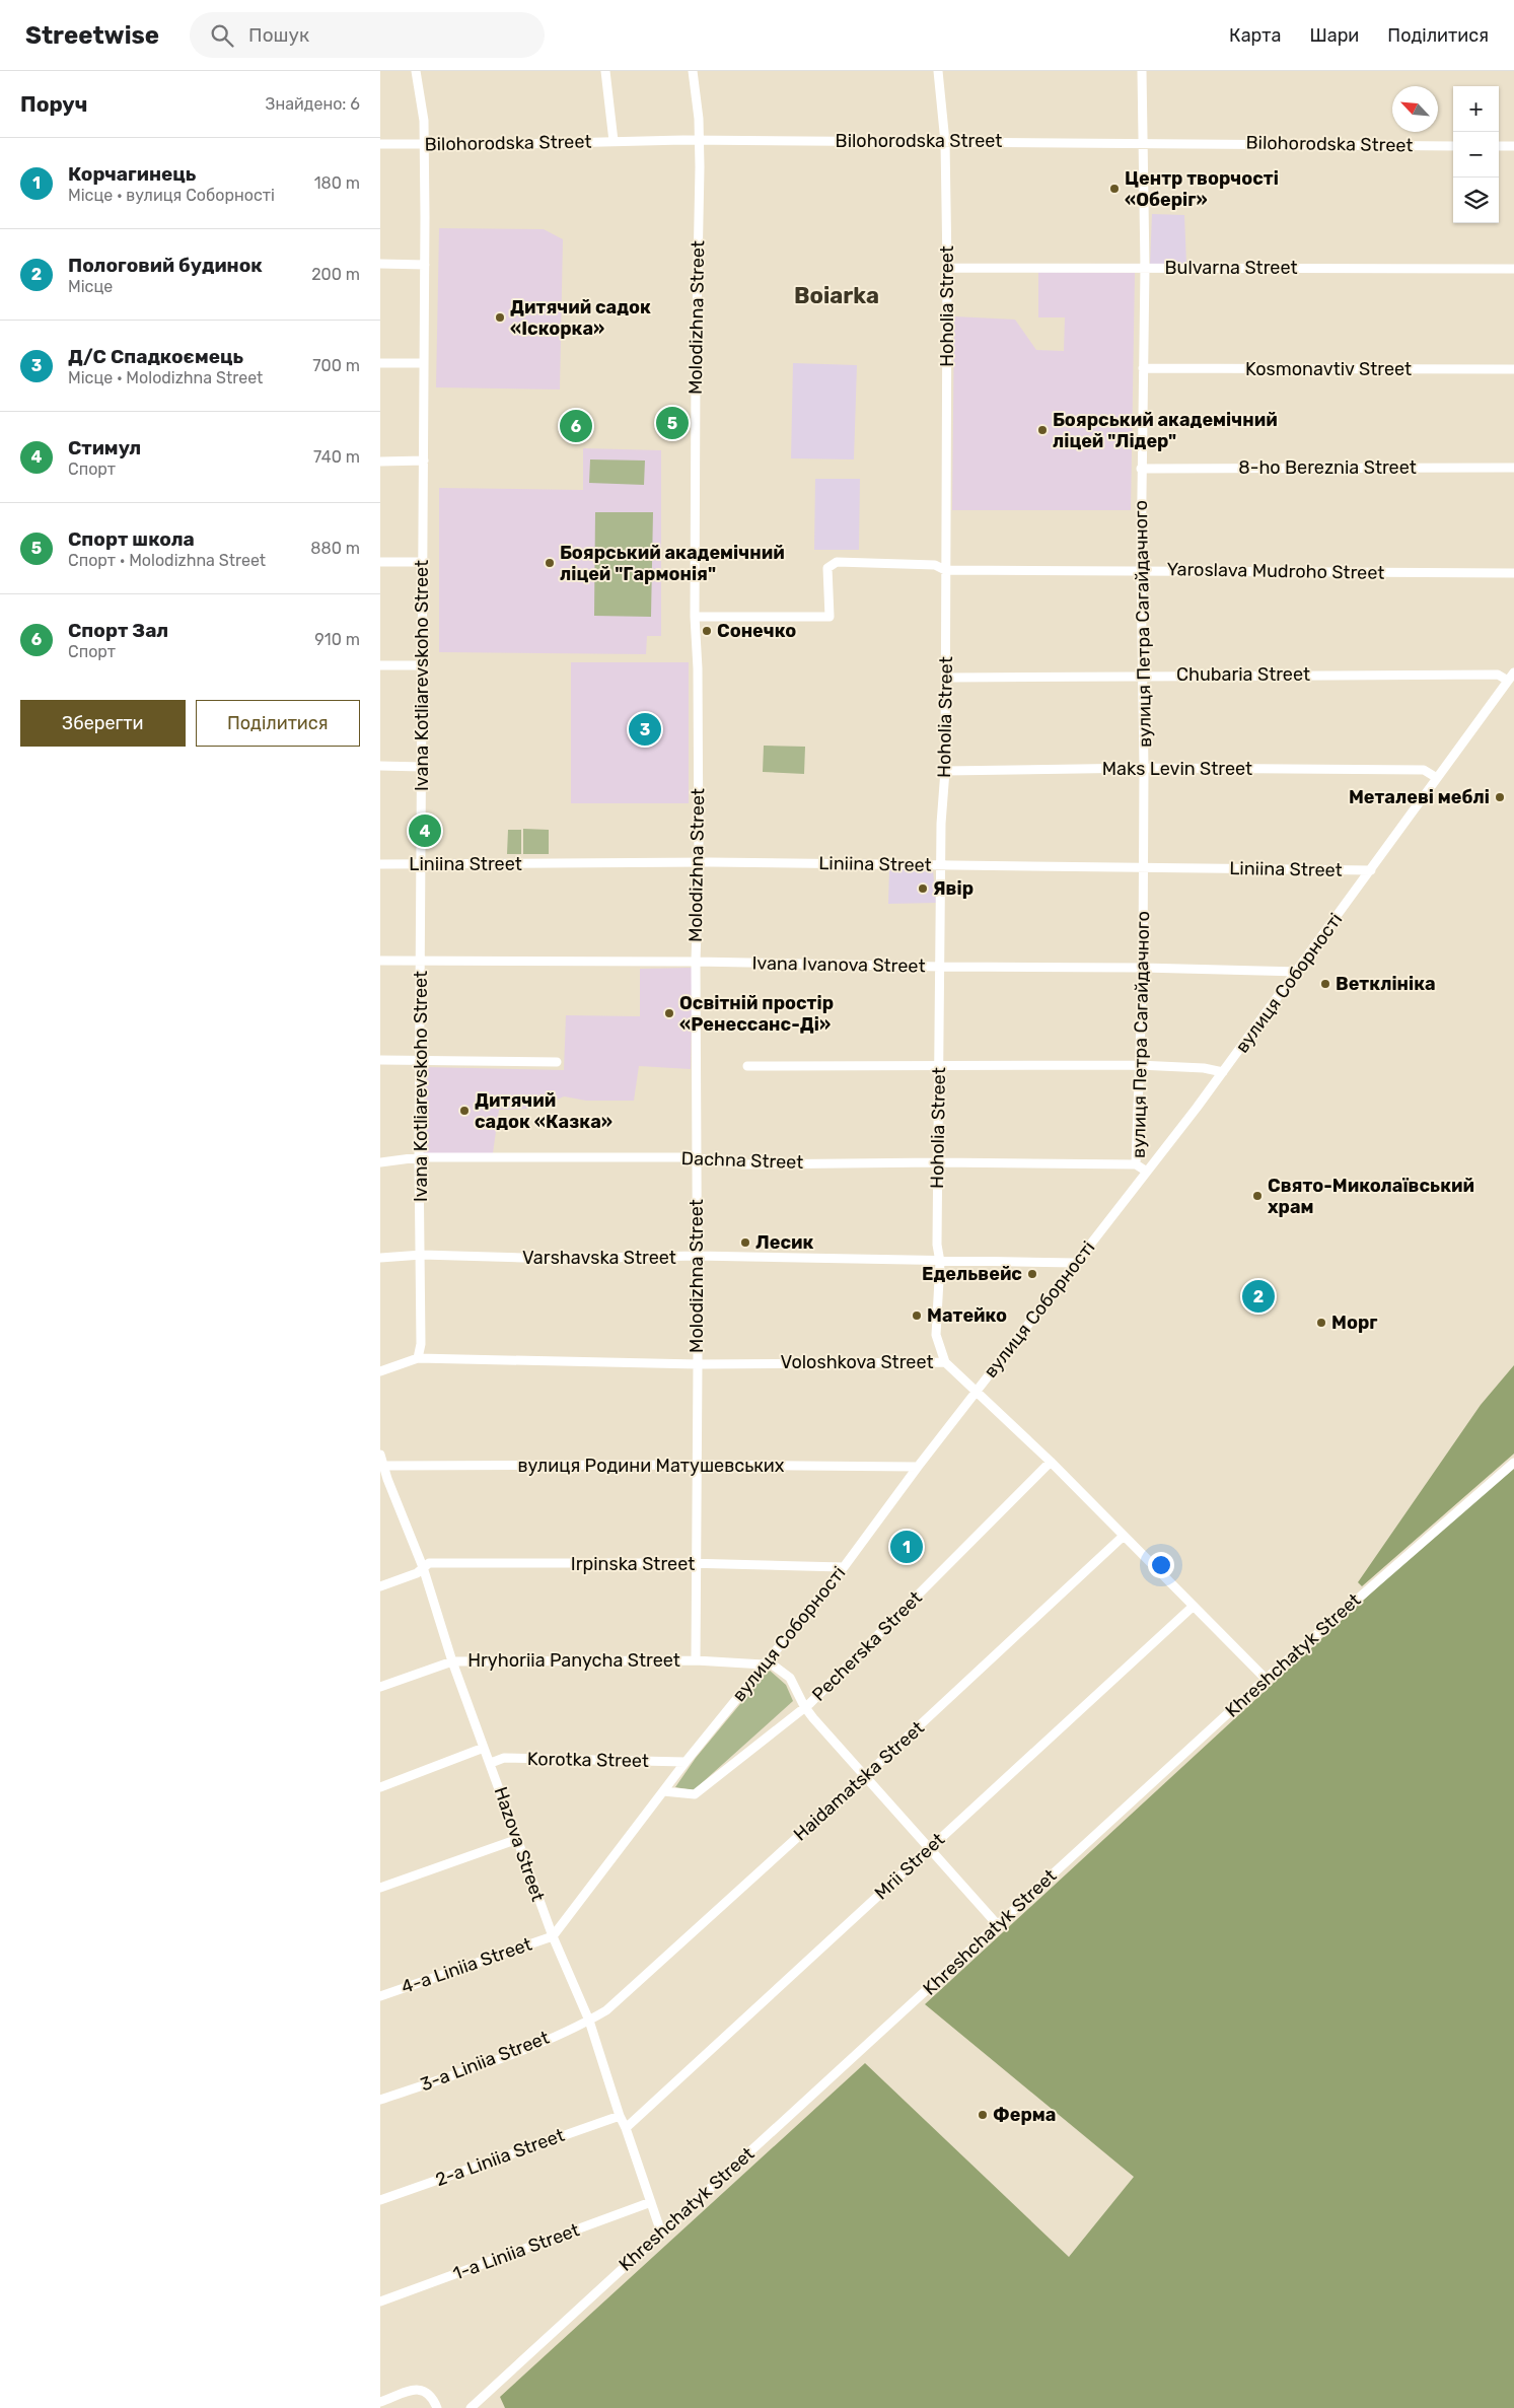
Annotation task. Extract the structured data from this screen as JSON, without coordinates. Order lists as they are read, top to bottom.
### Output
{
  "streets": {
    "street": [
      "Bilohorodska Street",
      "Bulvarna Street",
      "Hoholia Street",
      "Molodizhna Street",
      "Kosmonavtiv Street",
      "8-ho Bereznia Street",
      "Yaroslava Mudroho Street",
      "вулиця Петра Сагайдачного",
      "Chubaria Street",
      "Ivana Kotliarevskoho Street",
      "Maks Levin Street",
      "Liniina Street",
      "Ivana Ivanova Street",
      "вулиця Соборності",
      "Dachna Street",
      "Varshavska Street",
      "Voloshkova Street",
      "вулиця Родини Матушевських",
      "Irpinska Street",
      "Pecherska Street",
      "Khreshchatyk Street",
      "Hryhoriia Panycha Street",
      "Korotka Street",
      "Haidamatska Street",
      "Hazova Street",
      "Mrii Street",
      "4-a Liniia Street",
      "3-a Liniia Street",
      "2-a Liniia Street",
      "1-a Liniia Street"
    ]
  },
  "crossings": [
    ["Bilohorodska Street", "Hoholia Street"],
    ["Bilohorodska Street", "Molodizhna Street"],
    ["Bilohorodska Street", "вулиця Петра Сагайдачного"],
    ["Bilohorodska Street", "Ivana Kotliarevskoho Street"],
    ["Bulvarna Street", "Hoholia Street"],
    ["Bulvarna Street", "вулиця Петра Сагайдачного"],
    ["Hoholia Street", "Yaroslava Mudroho Street"],
    ["Hoholia Street", "Chubaria Street"],
    ["Hoholia Street", "Maks Levin Street"],
    ["Hoholia Street", "Liniina Street"],
    ["Hoholia Street", "Ivana Ivanova Street"],
    ["Hoholia Street", "Dachna Street"],
    ["Hoholia Street", "Varshavska Street"],
    ["Hoholia Street", "Voloshkova Street"],
    ["Molodizhna Street", "Yaroslava Mudroho Street"],
    ["Molodizhna Street", "Liniina Street"],
    ["Molodizhna Street", "Ivana Ivanova Street"],
    ["Molodizhna Street", "Dachna Street"],
    ["Molodizhna Street", "Varshavska Street"],
    ["Molodizhna Street", "Voloshkova Street"],
    ["Molodizhna Street", "вулиця Родини Матушевських"],
    ["Molodizhna Street", "Irpinska Street"],
    ["Molodizhna Street", "Hryhoriia Panycha Street"],
    ["Kosmonavtiv Street", "вулиця Петра Сагайдачного"],
    ["8-ho Bereznia Street", "вулиця Петра Сагайдачного"],
    ["Yaroslava Mudroho Street", "вулиця Петра Сагайдачного"],
    ["вулиця Петра Сагайдачного", "Chubaria Street"],
    ["вулиця Петра Сагайдачного", "Maks Levin Street"],
    ["вулиця Петра Сагайдачного", "Liniina Street"],
    ["вулиця Петра Сагайдачного", "Ivana Ivanova Street"],
    ["вулиця Петра Сагайдачного", "вулиця Соборності"],
    ["вулиця Петра Сагайдачного", "Dachna Street"],
    ["Chubaria Street", "вулиця Соборності"],
    ["Ivana Kotliarevskoho Street", "Liniina Street"],
    ["Ivana Kotliarevskoho Street", "Ivana Ivanova Street"],
    ["Ivana Kotliarevskoho Street", "Dachna Street"],
    ["Ivana Kotliarevskoho Street", "Varshavska Street"],
    ["Ivana Kotliarevskoho Street", "Voloshkova Street"],
    ["Maks Levin Street", "вулиця Соборності"],
    ["Liniina Street", "вулиця Соборності"],
    ["Ivana Ivanova Street", "вулиця Соборності"],
    ["вулиця Соборності", "Varshavska Street"],
    ["вулиця Соборності", "Voloshkova Street"],
    ["вулиця Соборності", "вулиця Родини Матушевських"],
    ["вулиця Соборності", "Irpinska Street"],
    ["вулиця Соборності", "Pecherska Street"],
    ["вулиця Соборності", "Hryhoriia Panycha Street"],
    ["вулиця Соборності", "Korotka Street"],
    ["вулиця Соборності", "Hazova Street"],
    ["вулиця Соборності", "4-a Liniia Street"],
    ["Voloshkova Street", "Pecherska Street"],
    ["Voloshkova Street", "Khreshchatyk Street"],
    ["Voloshkova Street", "Haidamatska Street"],
    ["Voloshkova Street", "Mrii Street"],
    ["вулиця Родини Матушевських", "Hazova Street"],
    ["Irpinska Street", "Hazova Street"],
    ["Khreshchatyk Street", "Hazova Street"],
    ["Hryhoriia Panycha Street", "Hazova Street"],
    ["Korotka Street", "Hazova Street"],
    ["Haidamatska Street", "Hazova Street"],
    ["Haidamatska Street", "3-a Liniia Street"],
    ["Hazova Street", "Mrii Street"],
    ["Hazova Street", "4-a Liniia Street"],
    ["Hazova Street", "3-a Liniia Street"],
    ["Hazova Street", "2-a Liniia Street"],
    ["Hazova Street", "1-a Liniia Street"]
  ],
  "districts": ["Boiarka"],
  "places": [
    "Центр творчості «Оберіг»",
    "Дитячий садок «Іскорка»",
    "Боярський академічний ліцей \"Лідер\"",
    "Боярський академічний ліцей \"Гармонія\"",
    "Сонечко",
    "Металеві меблі",
    "Явір",
    "Ветклініка",
    "Освітній простір «Ренессанс-Ді»",
    "Дитячий садок «Казка»",
    "Свято-Миколаївський храм",
    "Лесик",
    "Едельвейс",
    "Матейко",
    "Морг",
    "Ферма"
  ],
  "north": "top left",
  "page": {
    "header": "Streetwise",
    "search": "Пошук",
    "nav": ["Карта", "Шари", "Поділитися"],
    "heading": ["Поруч", "Знайдено: 6"],
    "map_buttons": ["+", "−"],
    "list": [
      {
        "mark": "1",
        "name": "Корчагинець",
        "note": "Місце · вулиця Соборності",
        "value": "180 m"
      },
      {
        "mark": "2",
        "name": "Пологовий будинок",
        "note": "Місце",
        "value": "200 m"
      },
      {
        "mark": "3",
        "name": "Д/С Спадкоємець",
        "note": "Місце · Molodizhna Street",
        "value": "700 m"
      },
      {
        "mark": "4",
        "name": "Стимул",
        "note": "Спорт",
        "value": "740 m"
      },
      {
        "mark": "5",
        "name": "Спорт школа",
        "note": "Спорт · Molodizhna Street",
        "value": "880 m"
      },
      {
        "mark": "6",
        "name": "Спорт Зал",
        "note": "Спорт",
        "value": "910 m"
      }
    ],
    "pins": [
      "5",
      "6",
      "3",
      "4",
      "2",
      "1"
    ],
    "buttons": ["Зберегти", "Поділитися"]
  }
}
